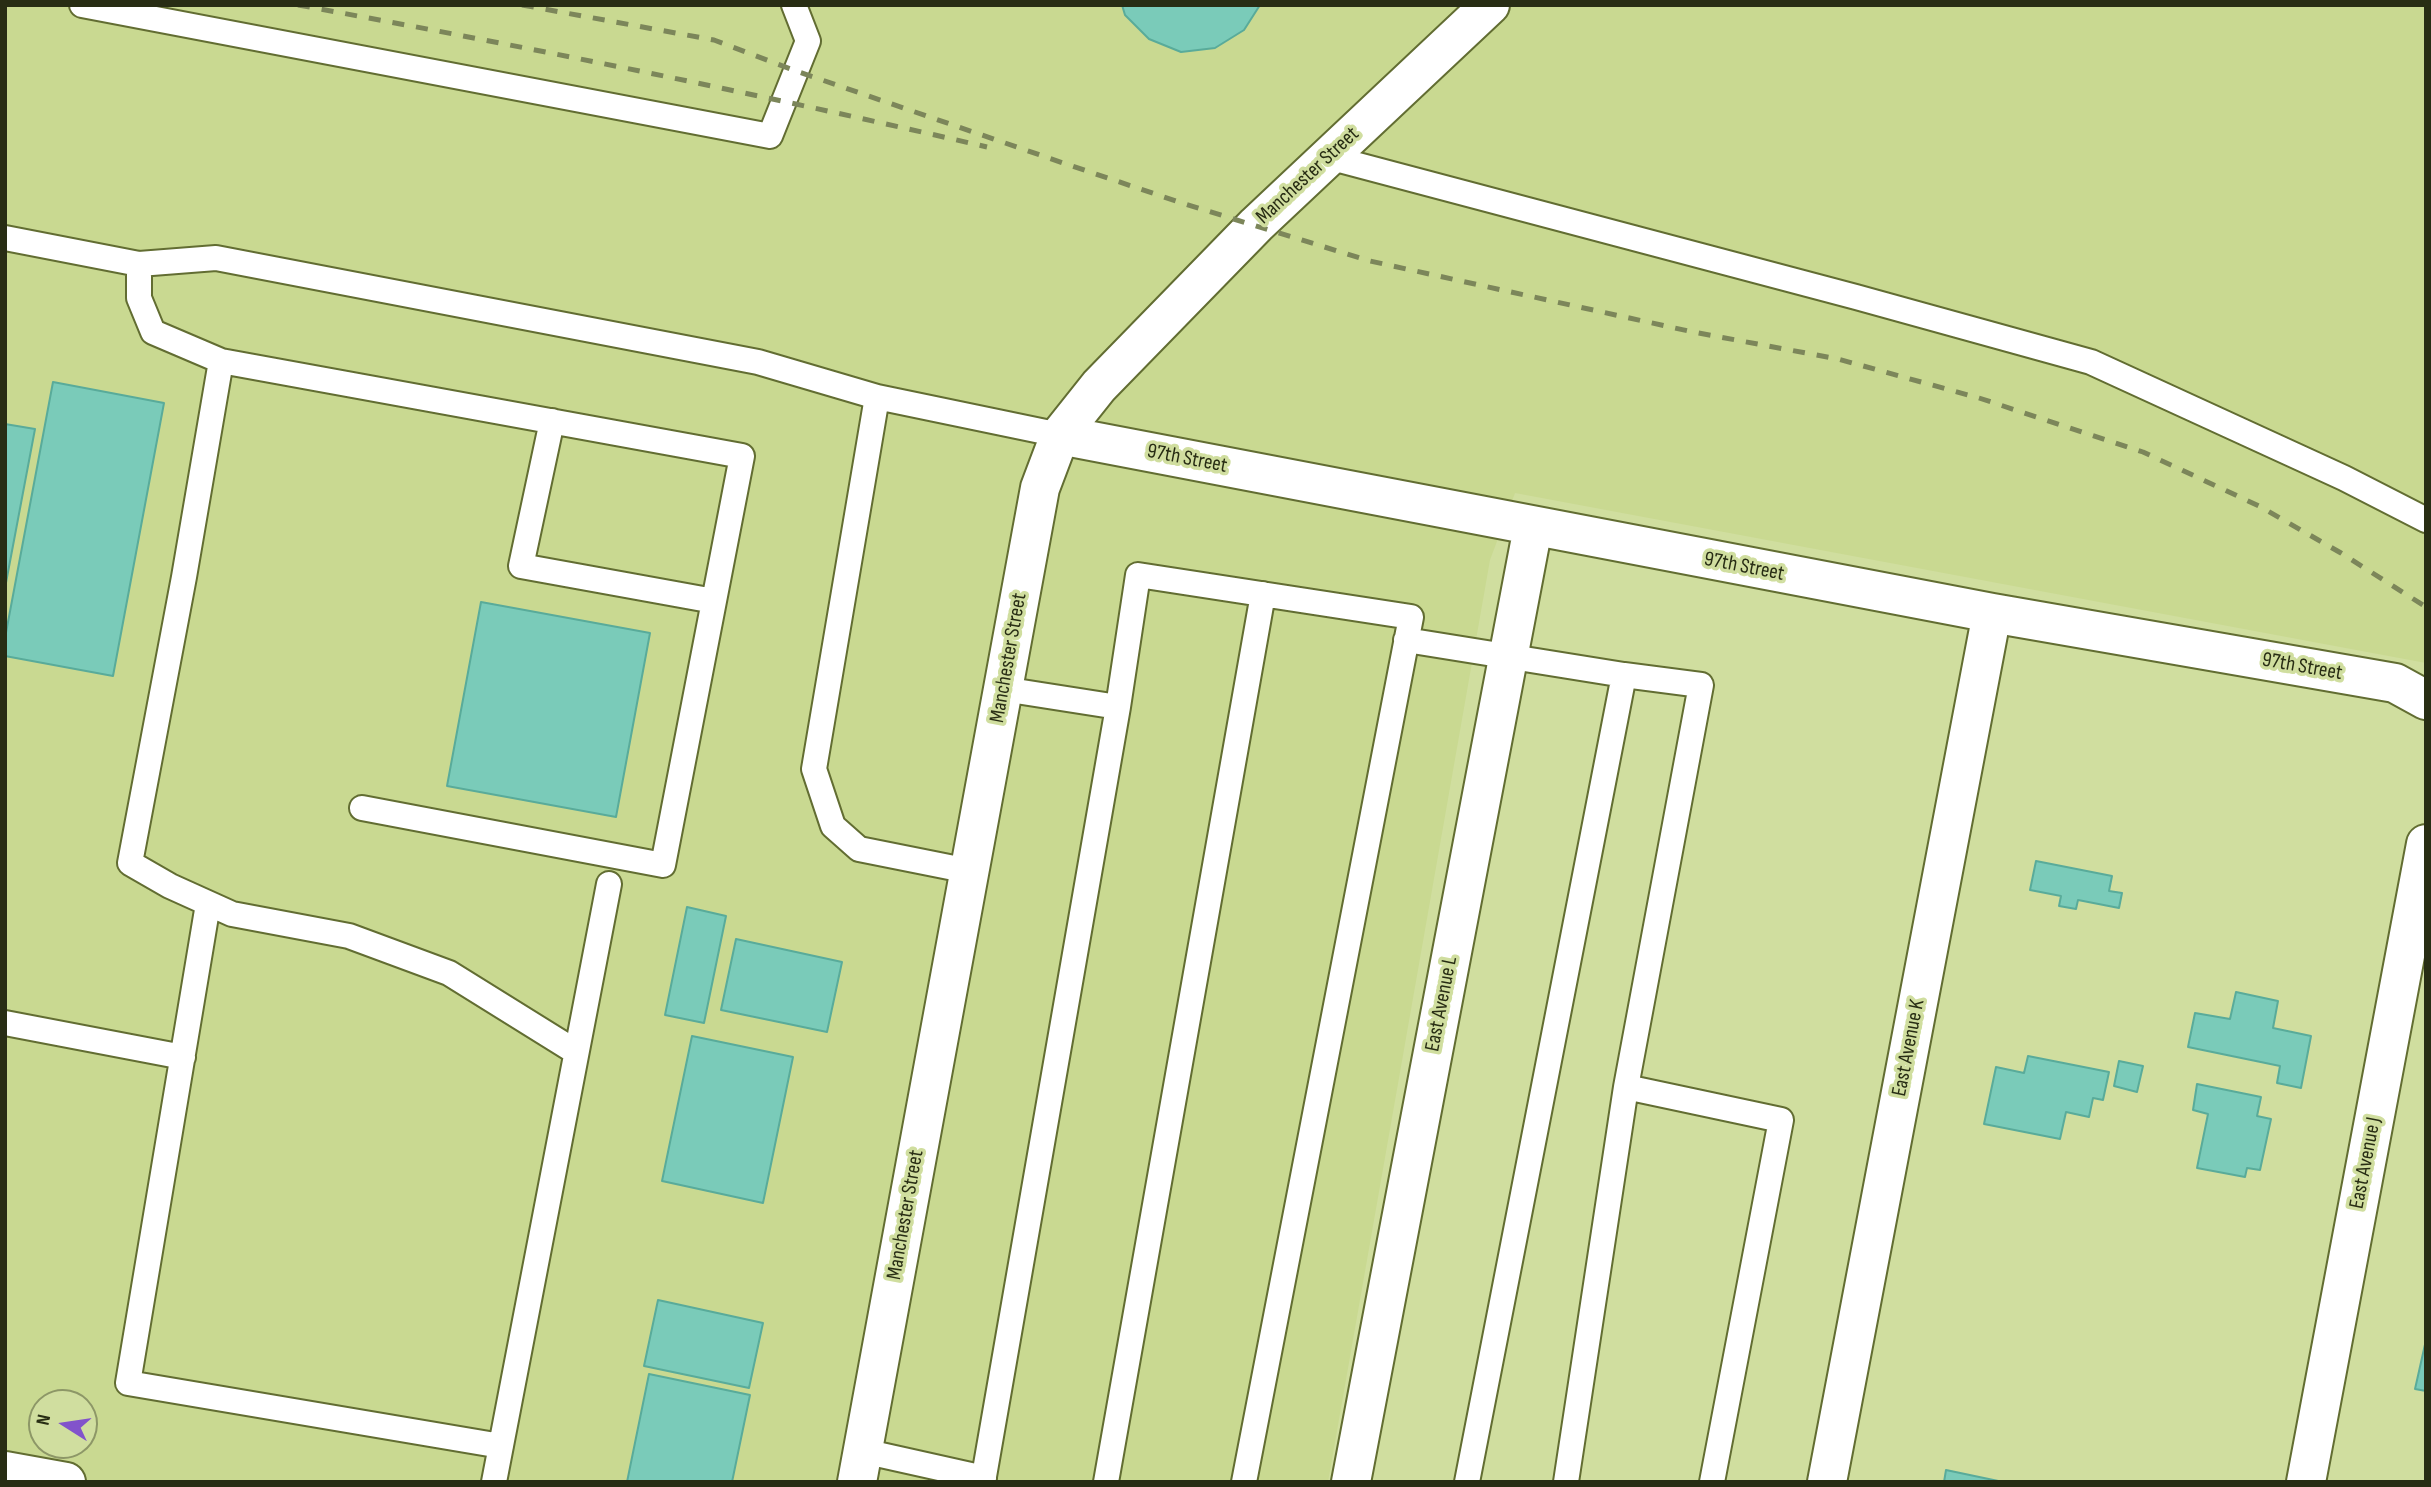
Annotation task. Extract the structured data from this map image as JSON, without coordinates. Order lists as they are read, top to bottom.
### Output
{
  "streets": {
    "street": [
      "Manchester Street",
      "97th Street",
      "East Avenue L",
      "East Avenue K",
      "East Avenue J"
    ]
  },
  "crossings": [
    ["Manchester Street", "97th Street"],
    ["97th Street", "East Avenue L"],
    ["97th Street", "East Avenue K"]
  ],
  "north": "left"
}
